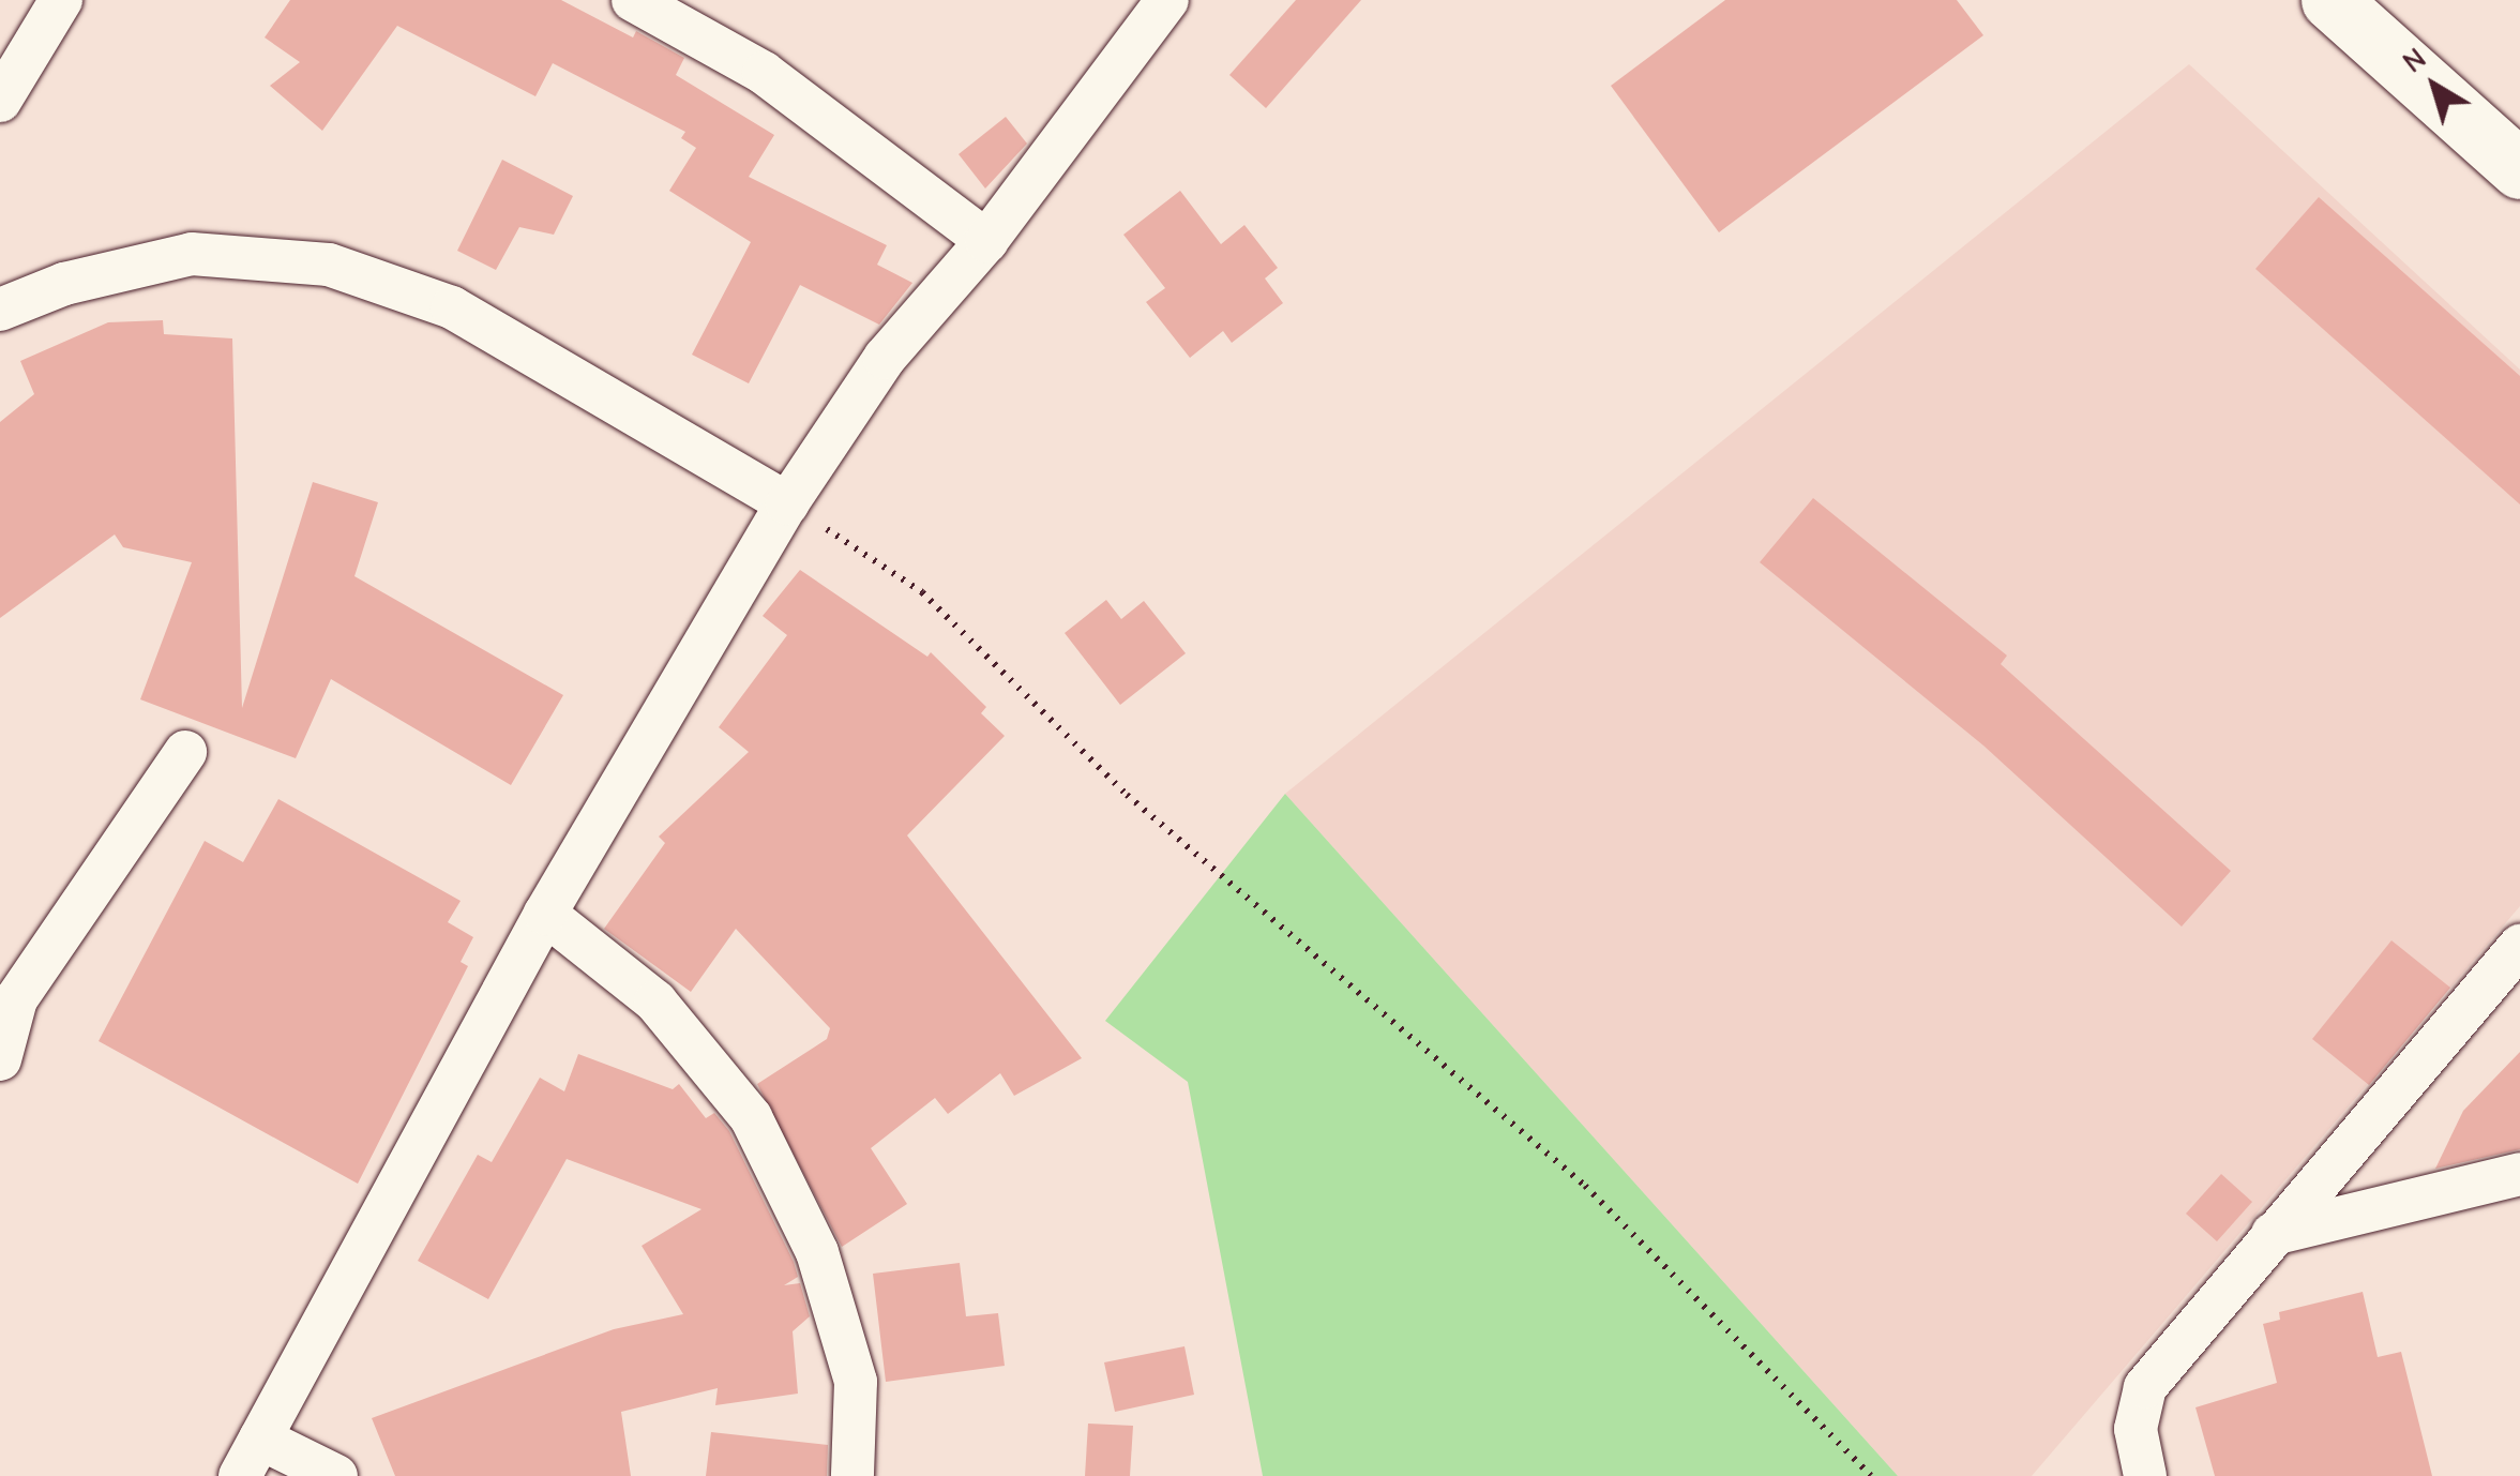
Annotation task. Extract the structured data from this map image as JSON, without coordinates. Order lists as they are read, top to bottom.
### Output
{
  "north": "top left"
}
